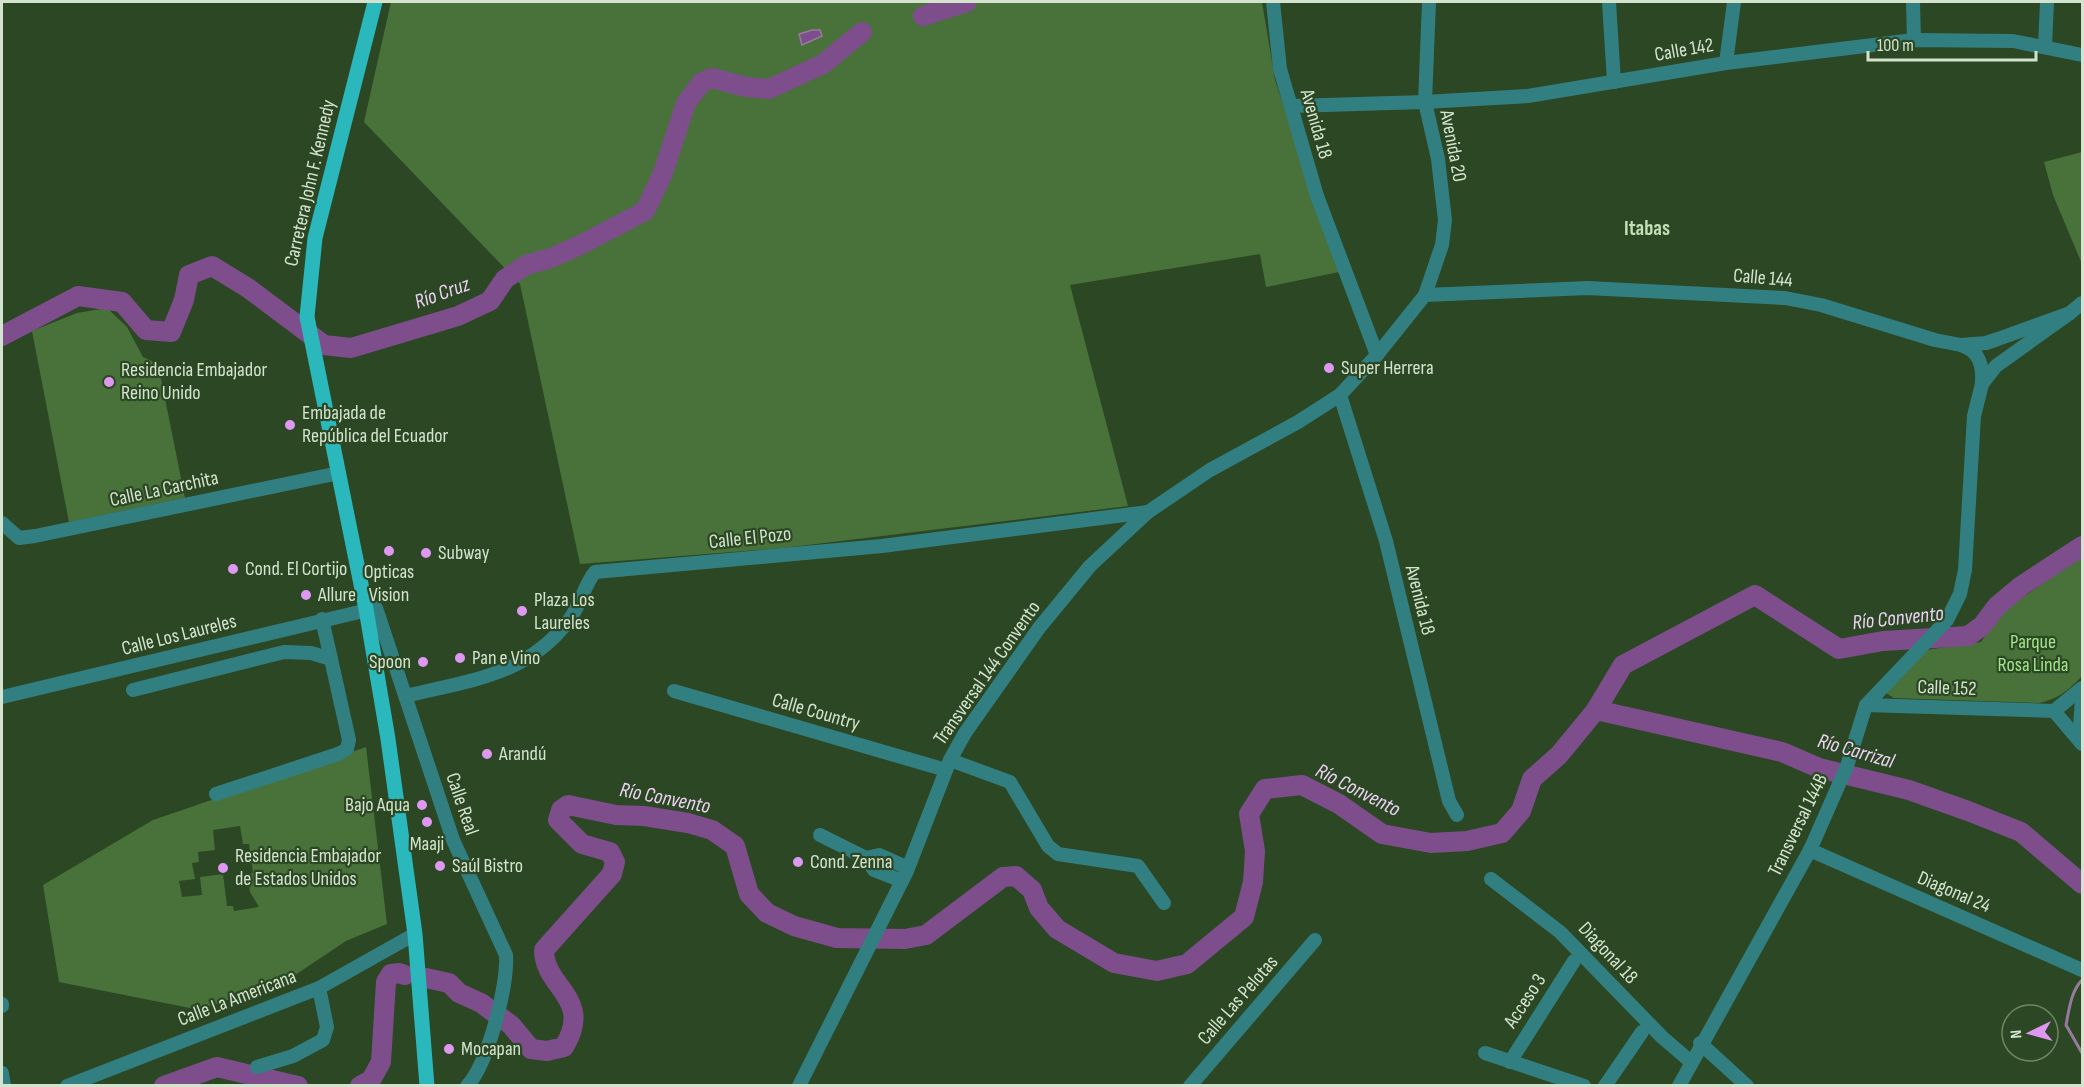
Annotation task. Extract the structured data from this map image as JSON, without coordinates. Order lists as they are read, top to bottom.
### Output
{
  "streets": {
    "main road": ["Carretera John F. Kennedy"],
    "street": [
      "Calle 142",
      "Avenida 18",
      "Avenida 20",
      "Calle 144",
      "Calle La Carchita",
      "Calle El Pozo",
      "Calle Los Laureles",
      "Transversal 144 Convento",
      "Calle 152",
      "Calle Country",
      "Calle Real",
      "Transversal 144B",
      "Diagonal 24",
      "Diagonal 18",
      "Calle La Americana",
      "Calle Las Pelotas",
      "Acceso 3"
    ]
  },
  "crossings": [
    ["Calle 142", "Avenida 18"],
    ["Calle 142", "Avenida 20"],
    ["Avenida 18", "Avenida 20"],
    ["Avenida 18", "Transversal 144 Convento"],
    ["Avenida 20", "Calle 144"],
    ["Avenida 20", "Transversal 144 Convento"],
    ["Carretera John F. Kennedy", "Calle La Carchita"],
    ["Carretera John F. Kennedy", "Calle Los Laureles"],
    ["Carretera John F. Kennedy", "Calle Real"],
    ["Carretera John F. Kennedy", "Calle La Americana"],
    ["Calle 144", "Transversal 144B"],
    ["Calle El Pozo", "Transversal 144 Convento"],
    ["Calle El Pozo", "Calle Real"],
    ["Calle Los Laureles", "Calle Real"],
    ["Transversal 144 Convento", "Calle Country"],
    ["Calle 152", "Transversal 144B"],
    ["Transversal 144B", "Diagonal 24"],
    ["Transversal 144B", "Diagonal 18"]
  ],
  "districts": ["Itabas"],
  "water": ["Río Cruz", "Río Convento", "Río Carrizal"],
  "parks": ["Parque Rosa Linda"],
  "places": [
    "Super Herrera",
    "Residencia Embajador Reino Unido",
    "Embajada de República del Ecuador",
    "Opticas Vision",
    "Subway",
    "Cond. El Cortijo",
    "Allure",
    "Plaza Los Laureles",
    "Pan e Vino",
    "Spoon",
    "Arandú",
    "Bajo Aqua",
    "Maaji",
    "Cond. Zenna",
    "Saúl Bistro",
    "Residencia Embajador de Estados Unidos",
    "Mocapan"
  ],
  "scale_bar": "100 m",
  "north": "left"
}
